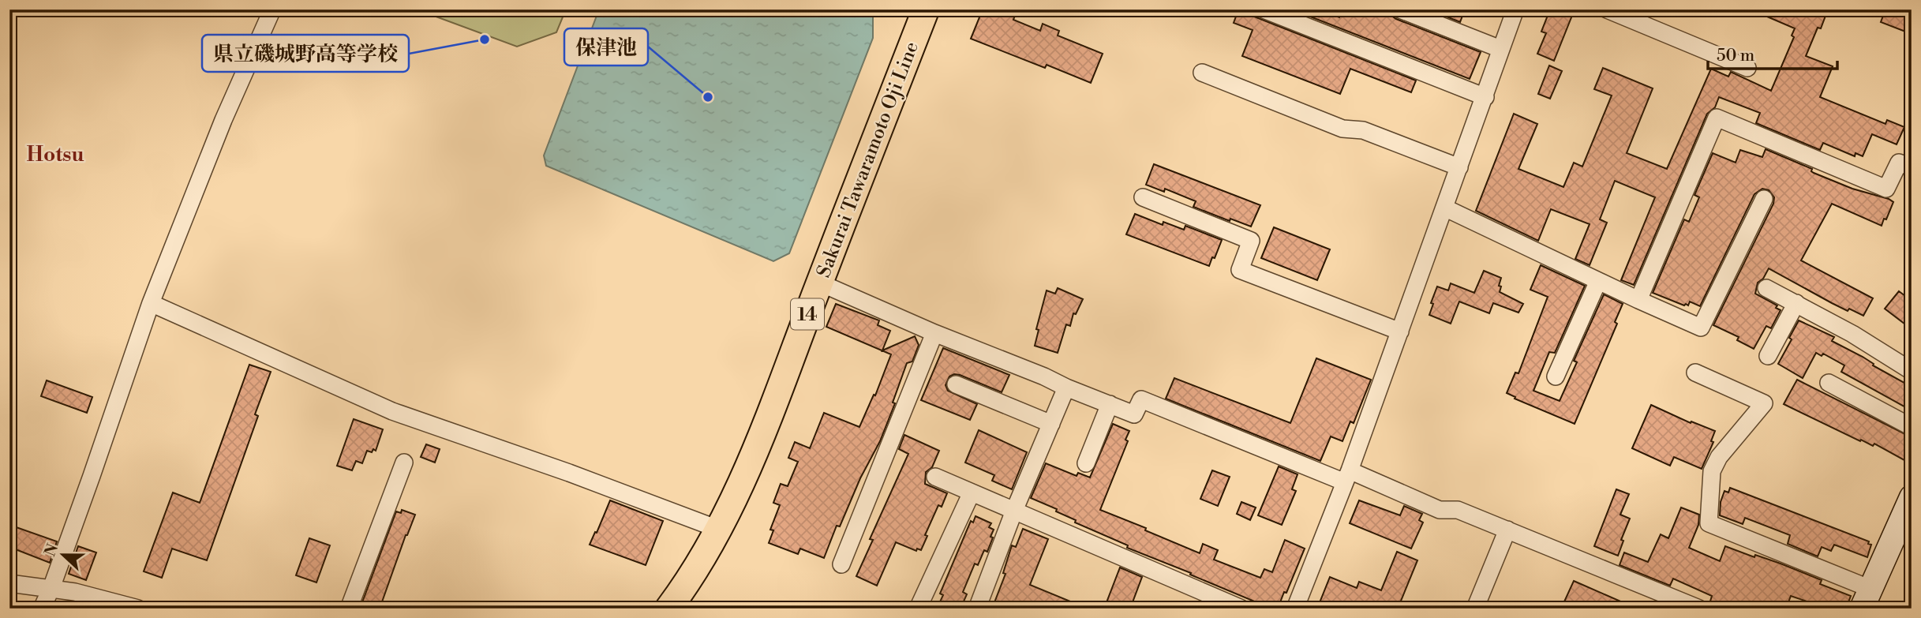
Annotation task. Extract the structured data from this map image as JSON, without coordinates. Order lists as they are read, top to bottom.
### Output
{
  "streets": {
    "main road": ["Sakurai Tawaramoto Oji Line", "14"]
  },
  "districts": ["Hotsu"],
  "places": ["県立磯城野高等学校", "保津池"],
  "scale_bar": "50 m",
  "north": "left"
}
